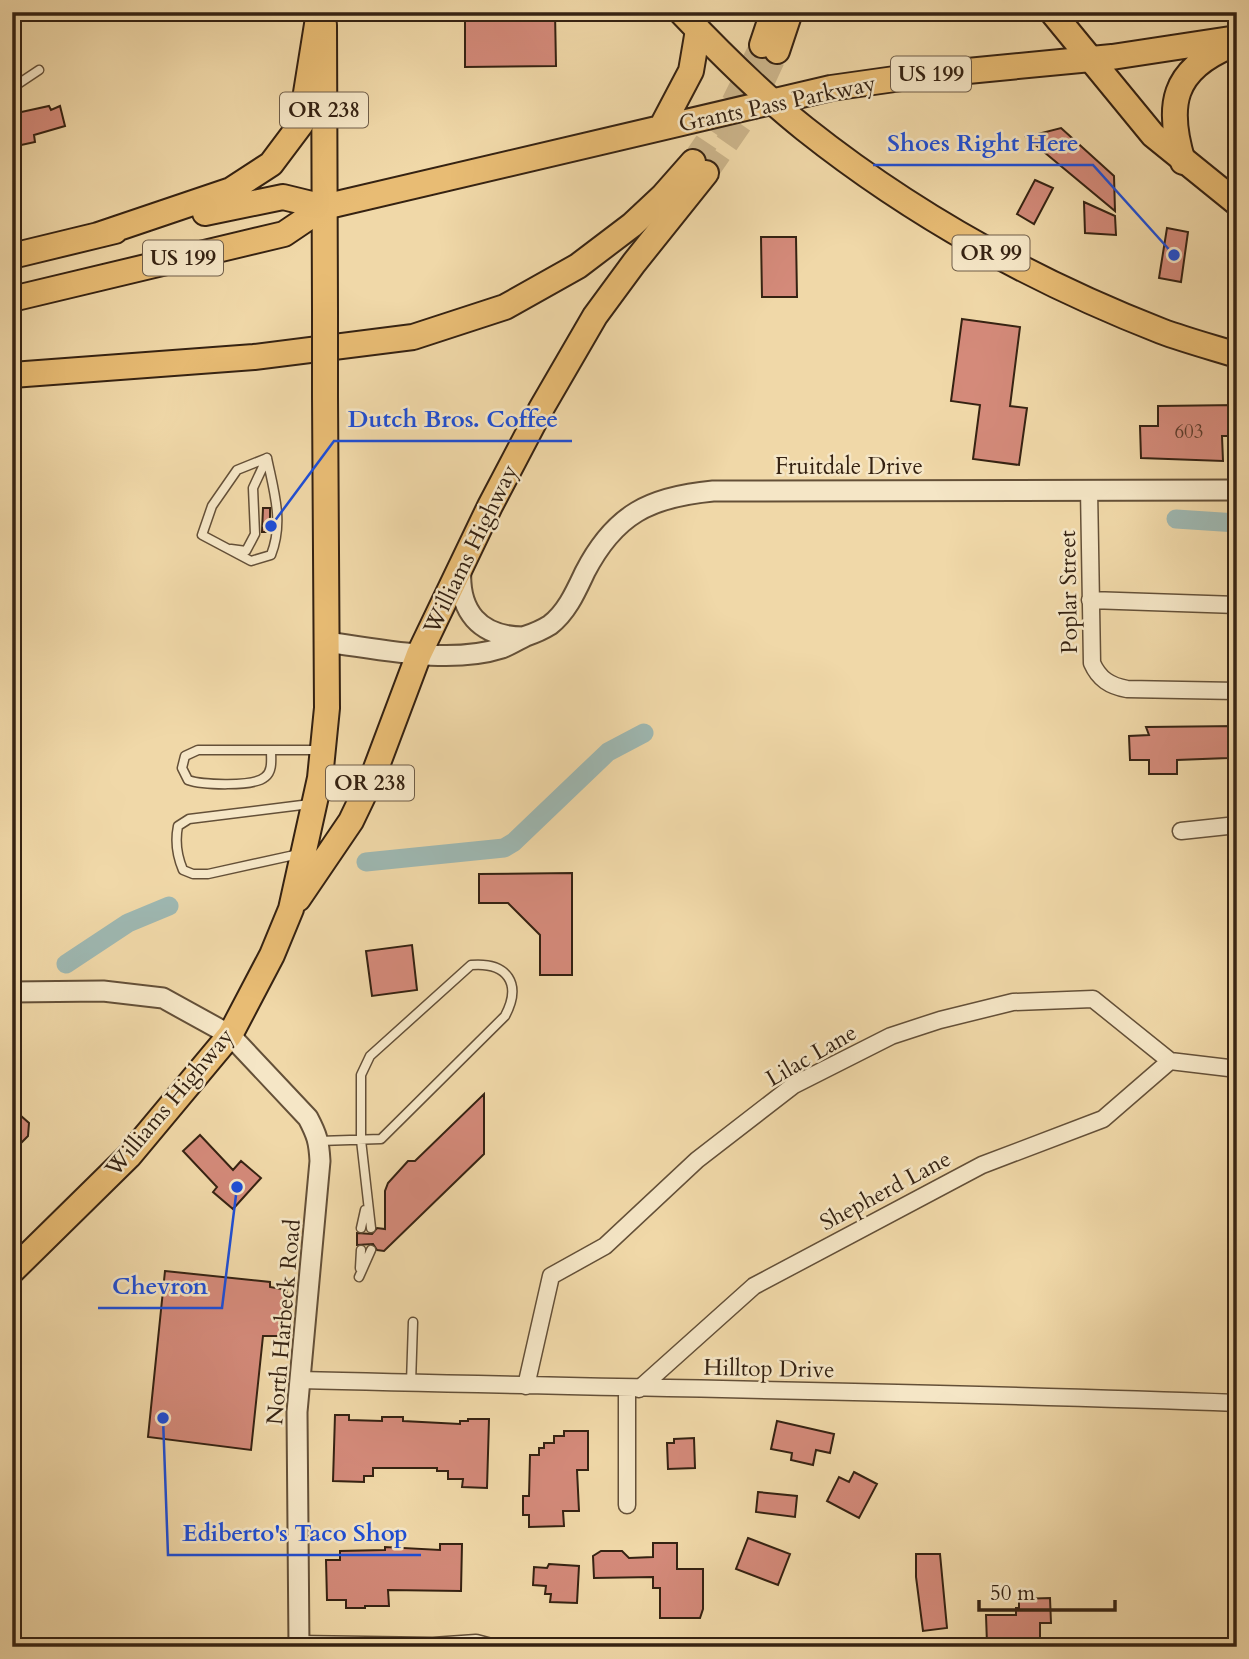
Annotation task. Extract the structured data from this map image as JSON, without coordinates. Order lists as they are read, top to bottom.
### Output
{
  "streets": {
    "main road": [
      "US 199",
      "Grants Pass Parkway",
      "OR 238",
      "OR 99",
      "Williams Highway"
    ],
    "street": [
      "Fruitdale Drive",
      "Poplar Street",
      "Lilac Lane",
      "Shepherd Lane",
      "North Harbeck Road",
      "Hilltop Drive"
    ]
  },
  "crossings": [
    ["US 199", "Grants Pass Parkway"],
    ["Grants Pass Parkway", "OR 238"],
    ["Grants Pass Parkway", "OR 99"],
    ["Grants Pass Parkway", "Williams Highway"],
    ["OR 238", "Williams Highway"],
    ["Fruitdale Drive", "Williams Highway"],
    ["Fruitdale Drive", "Poplar Street"],
    ["Lilac Lane", "Shepherd Lane"],
    ["Lilac Lane", "Hilltop Drive"],
    ["Shepherd Lane", "Hilltop Drive"],
    ["North Harbeck Road", "Hilltop Drive"]
  ],
  "places": [
    "Shoes Right Here",
    "Dutch Bros. Coffee",
    "Chevron",
    "Ediberto's Taco Shop"
  ],
  "house_numbers": ["603"],
  "scale_bar": "50 m"
}
